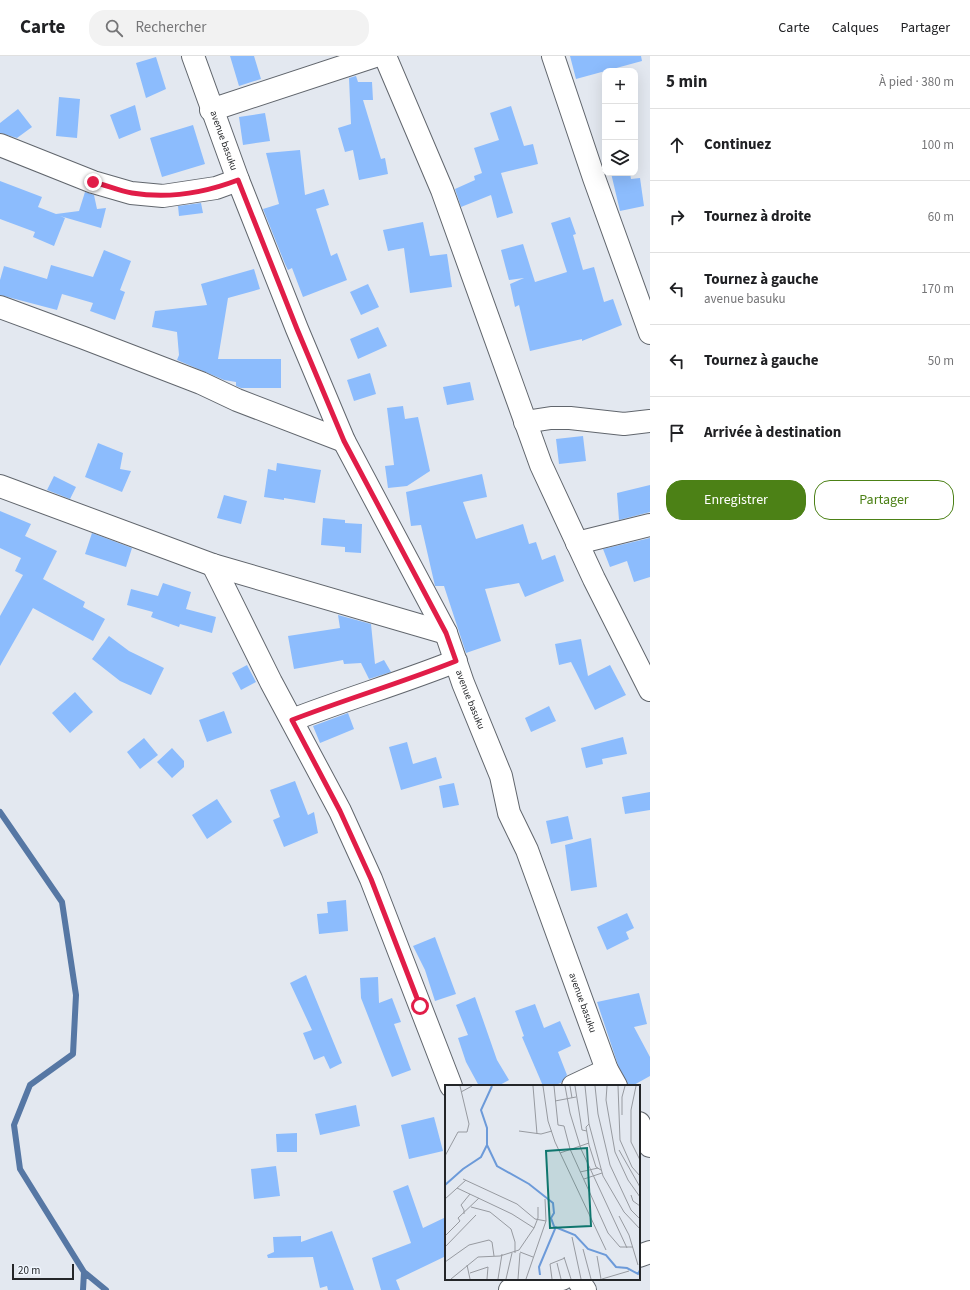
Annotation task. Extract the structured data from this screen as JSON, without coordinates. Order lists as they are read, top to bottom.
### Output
{
  "streets": {
    "street": ["avenue basuku"]
  },
  "scale_bar": "20 m",
  "page": {
    "header": "Carte",
    "search": "Rechercher",
    "nav": ["Carte", "Calques", "Partager"],
    "heading": ["5 min", "À pied · 380 m"],
    "map_buttons": ["+", "−"],
    "list": [
      ["Continuez", "100 m"],
      ["Tournez à droite", "60 m"],
      ["Tournez à gauche", "avenue basuku", "170 m"],
      ["Tournez à gauche", "50 m"],
      "Arrivée à destination"
    ],
    "buttons": ["Enregistrer", "Partager"],
    "scale": "20 m"
  }
}
